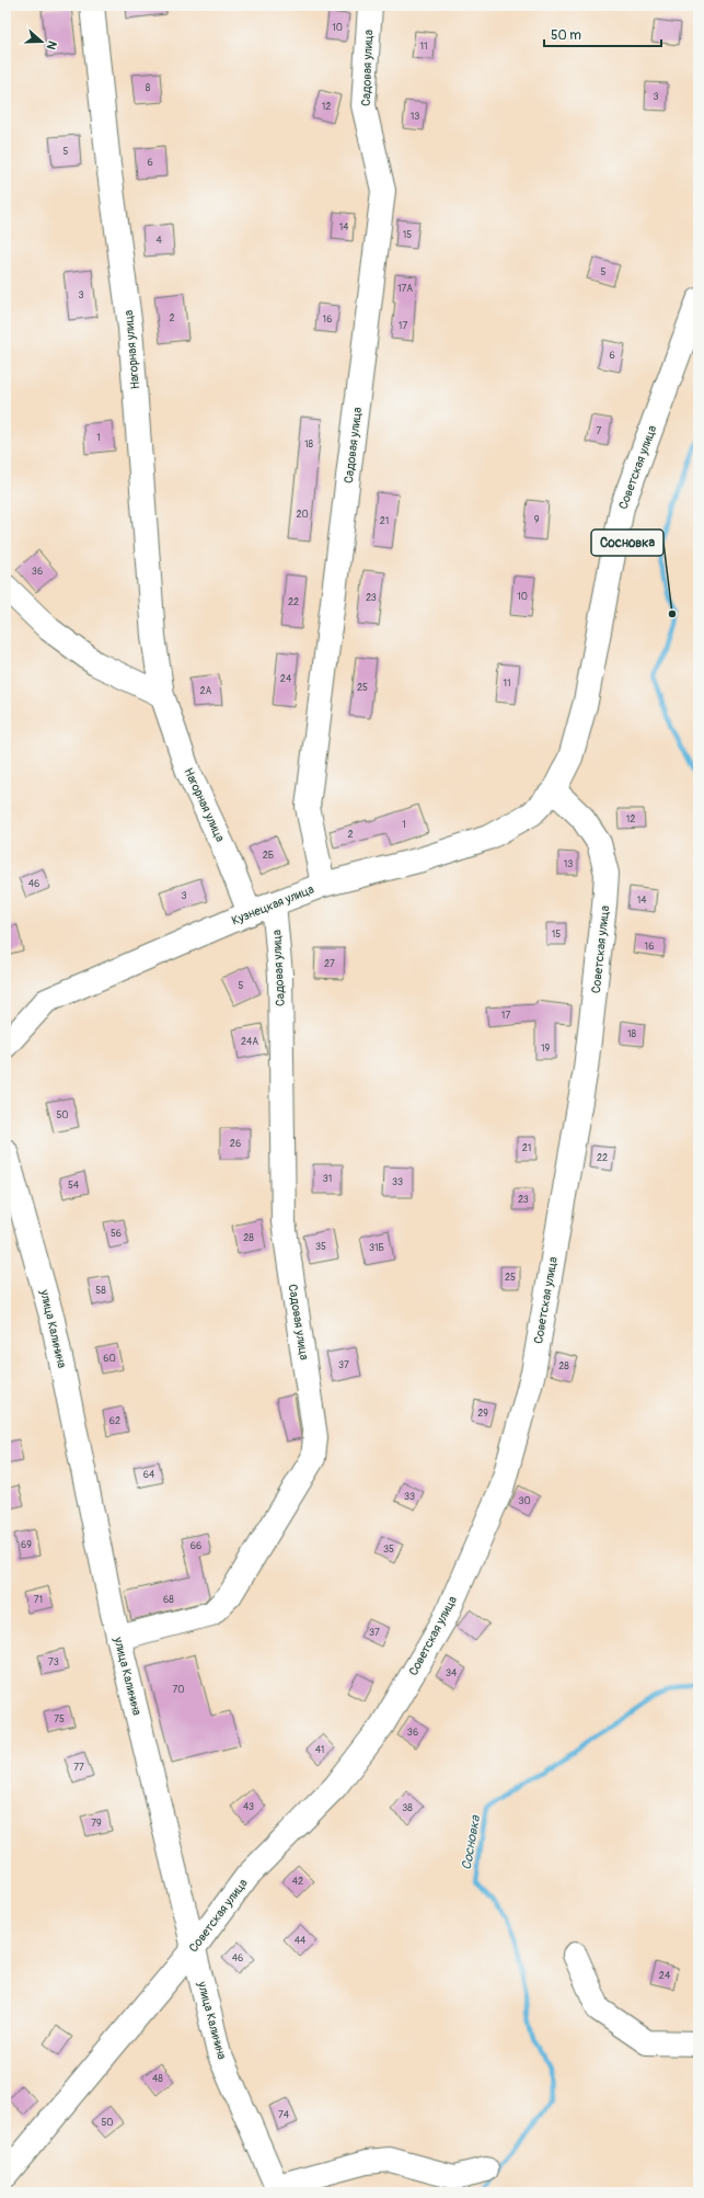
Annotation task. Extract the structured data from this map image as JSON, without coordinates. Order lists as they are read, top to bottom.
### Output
{
  "streets": {
    "street": [
      "Садовая улица",
      "Нагорная улица",
      "Советская улица",
      "Кузнецкая улица",
      "улица Калинина"
    ]
  },
  "crossings": [
    ["Садовая улица", "Кузнецкая улица"],
    ["Садовая улица", "улица Калинина"],
    ["Нагорная улица", "Кузнецкая улица"],
    ["Советская улица", "Кузнецкая улица"],
    ["Советская улица", "улица Калинина"]
  ],
  "water": ["Сосновка"],
  "places": ["Сосновка"],
  "house_numbers": [
    "10",
    "11",
    "8",
    "3",
    "12",
    "13",
    "5",
    "6",
    "14",
    "15",
    "4",
    "5",
    "17А",
    "3",
    "2",
    "16",
    "17",
    "6",
    "7",
    "1",
    "18",
    "20",
    "9",
    "21",
    "36",
    "10",
    "23",
    "22",
    "24",
    "11",
    "25",
    "2А",
    "12",
    "1",
    "2",
    "2Б",
    "13",
    "46",
    "3",
    "14",
    "15",
    "16",
    "27",
    "5",
    "17",
    "18",
    "24А",
    "19",
    "50",
    "26",
    "21",
    "22",
    "31",
    "33",
    "54",
    "23",
    "56",
    "28",
    "35",
    "31Б",
    "25",
    "58",
    "60",
    "37",
    "28",
    "29",
    "62",
    "64",
    "33",
    "30",
    "69",
    "66",
    "35",
    "71",
    "68",
    "37",
    "73",
    "34",
    "70",
    "75",
    "36",
    "41",
    "77",
    "43",
    "38",
    "79",
    "42",
    "44",
    "46",
    "24",
    "48",
    "74",
    "50"
  ],
  "scale_bar": "50 m",
  "north": "right"
}
